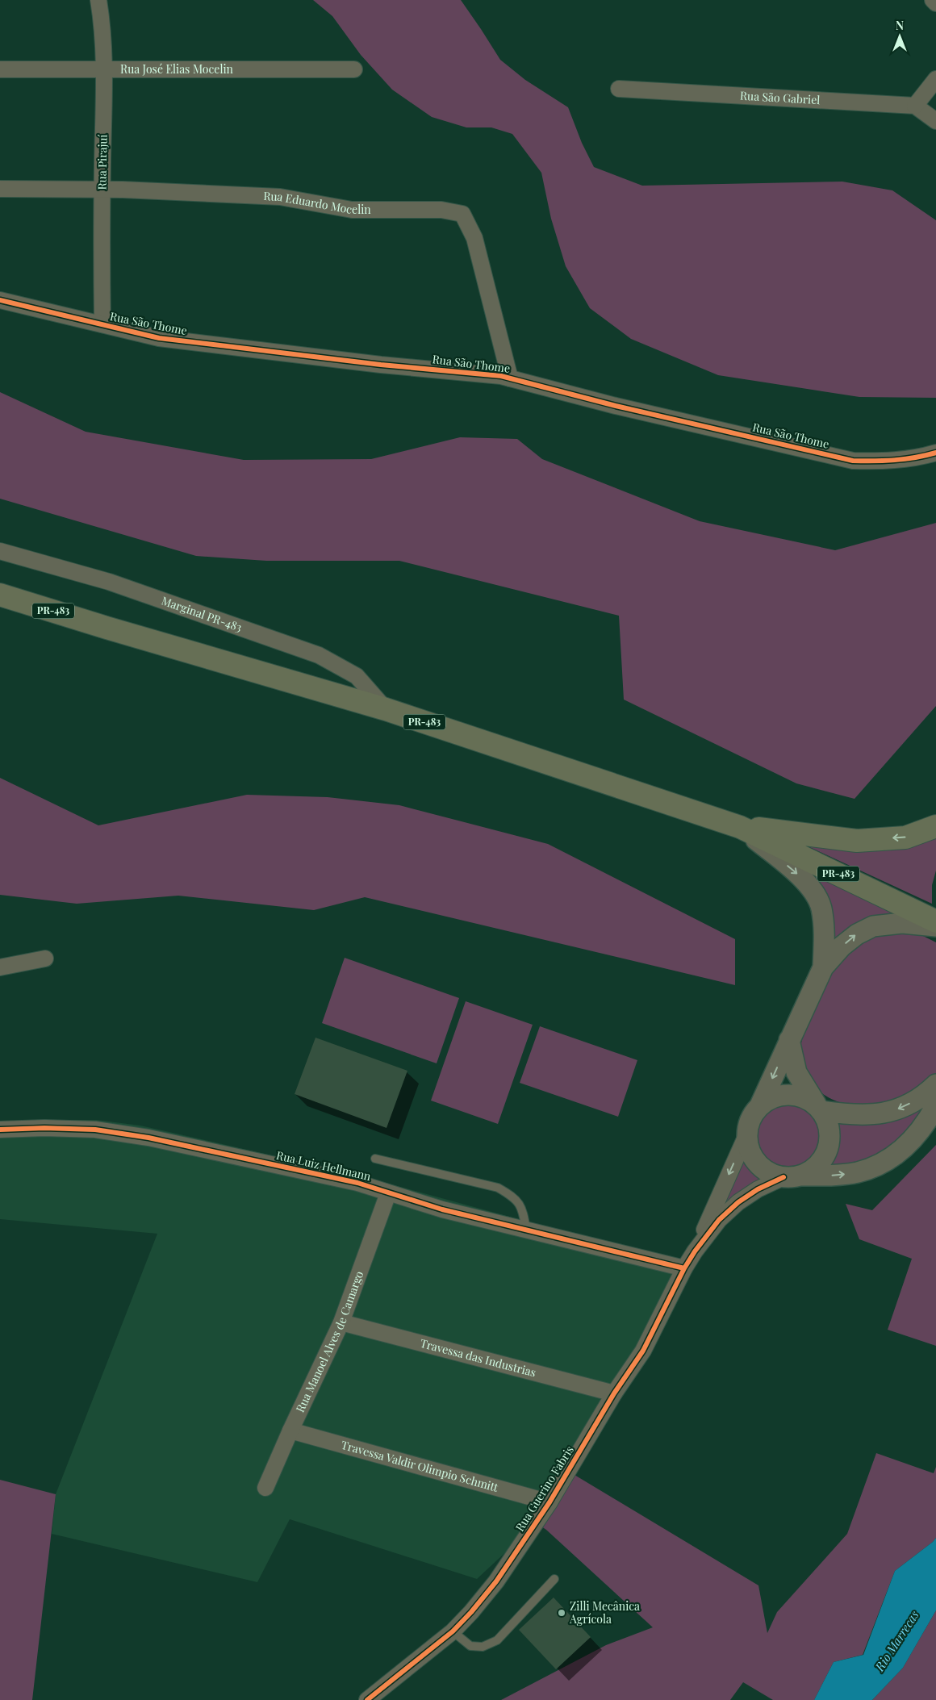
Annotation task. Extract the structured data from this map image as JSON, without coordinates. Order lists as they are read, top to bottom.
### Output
{
  "streets": {
    "highway": ["PR-483"],
    "street": [
      "Rua José Elias Mocelin",
      "Rua São Gabriel",
      "Rua Pirajuí",
      "Rua Eduardo Mocelin",
      "Rua São Thome",
      "Marginal PR-483",
      "Rua Luiz Hellmann",
      "Rua Manoel Alves de Camargo",
      "Travessa das Industrias",
      "Travessa Valdir Olimpio Schmitt",
      "Rua Guerino Fabris"
    ]
  },
  "crossings": [
    ["Rua José Elias Mocelin", "Rua Pirajuí"],
    ["Rua Pirajuí", "Rua Eduardo Mocelin"],
    ["Rua Pirajuí", "Rua São Thome"],
    ["Rua Eduardo Mocelin", "Rua São Thome"],
    ["PR-483", "Marginal PR-483"],
    ["Rua Luiz Hellmann", "Rua Manoel Alves de Camargo"],
    ["Rua Luiz Hellmann", "Rua Guerino Fabris"],
    ["Rua Manoel Alves de Camargo", "Travessa das Industrias"],
    ["Rua Manoel Alves de Camargo", "Travessa Valdir Olimpio Schmitt"],
    ["Travessa das Industrias", "Rua Guerino Fabris"],
    ["Travessa Valdir Olimpio Schmitt", "Rua Guerino Fabris"]
  ],
  "water": ["Rio Marrecas"],
  "places": ["Zilli Mecânica Agrícola"],
  "north": "top"
}
